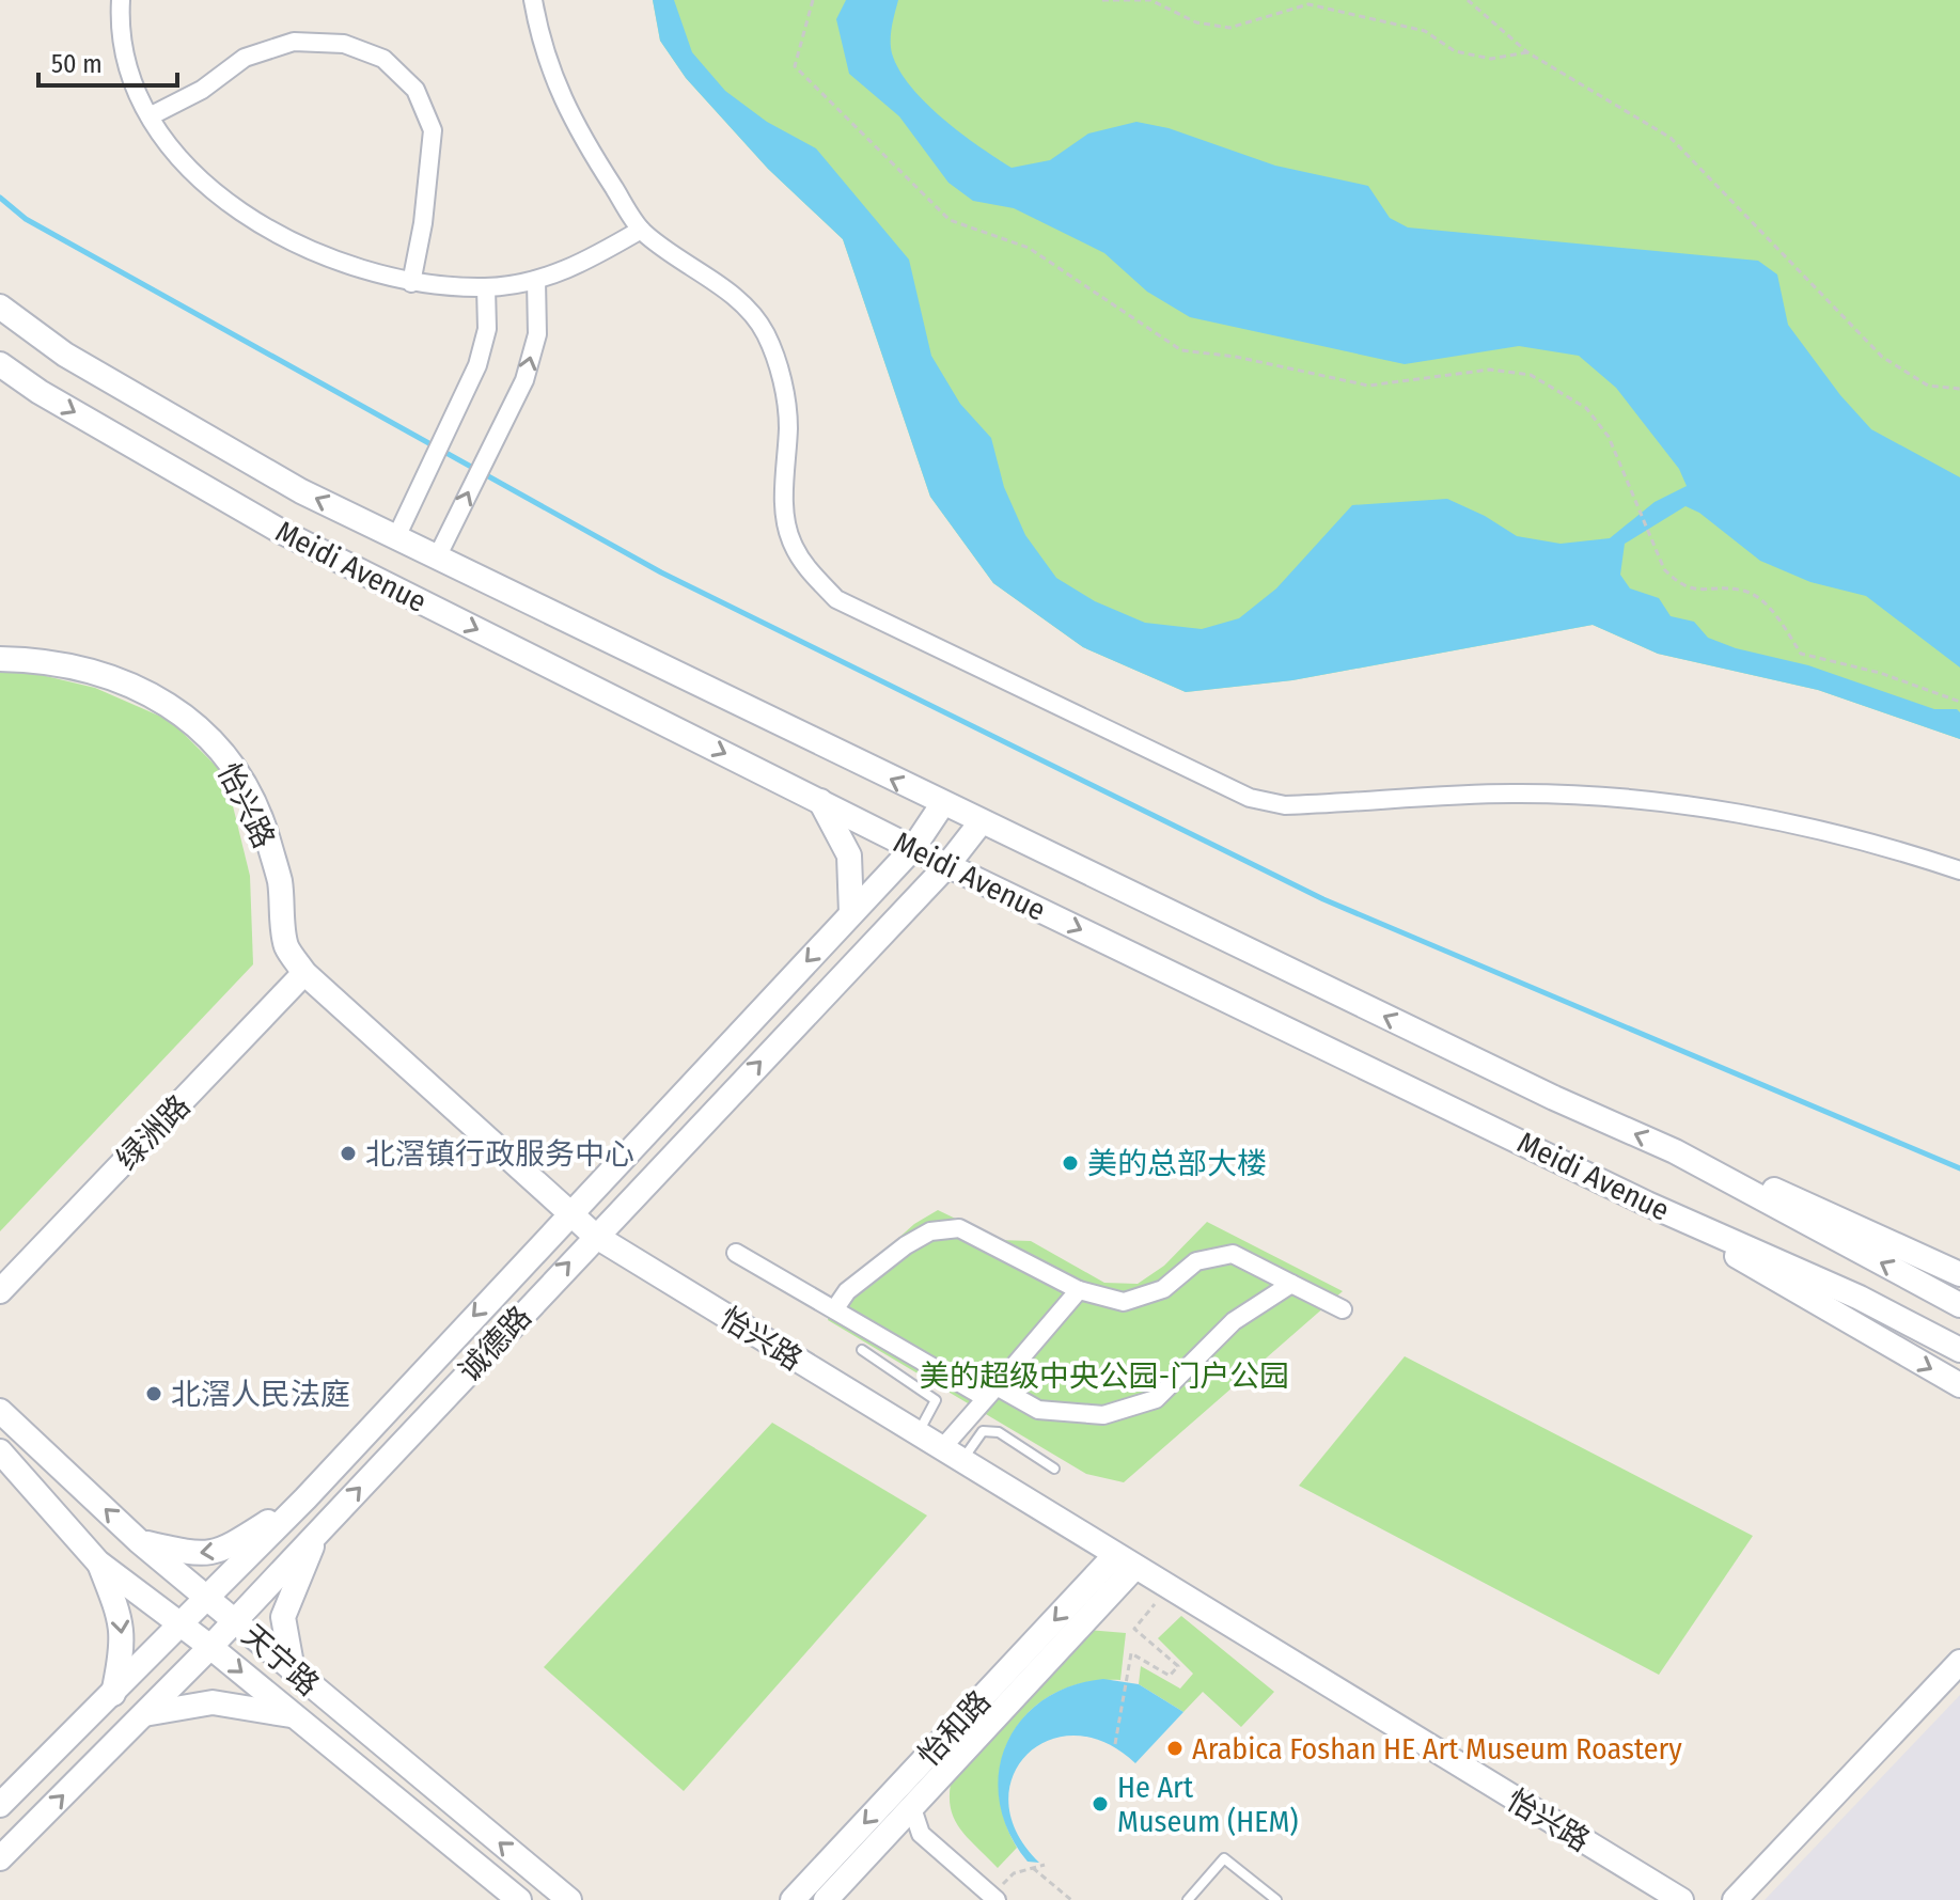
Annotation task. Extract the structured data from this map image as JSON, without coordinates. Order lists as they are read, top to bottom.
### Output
{
  "streets": {
    "main road": [
      "Meidi Avenue",
      "怡兴路",
      "绿洲路",
      "诚德路",
      "天宁路",
      "怡和路"
    ]
  },
  "crossings": [
    ["Meidi Avenue", "诚德路"],
    ["怡兴路", "绿洲路"],
    ["怡兴路", "诚德路"],
    ["怡兴路", "怡和路"],
    ["诚德路", "天宁路"]
  ],
  "parks": ["美的超级中央公园-门户公园"],
  "places": [
    "北滘镇行政服务中心",
    "美的总部大楼",
    "北滘人民法庭",
    "Arabica Foshan HE Art Museum Roastery",
    "He Art Museum (HEM)"
  ],
  "scale_bar": "50 m"
}
